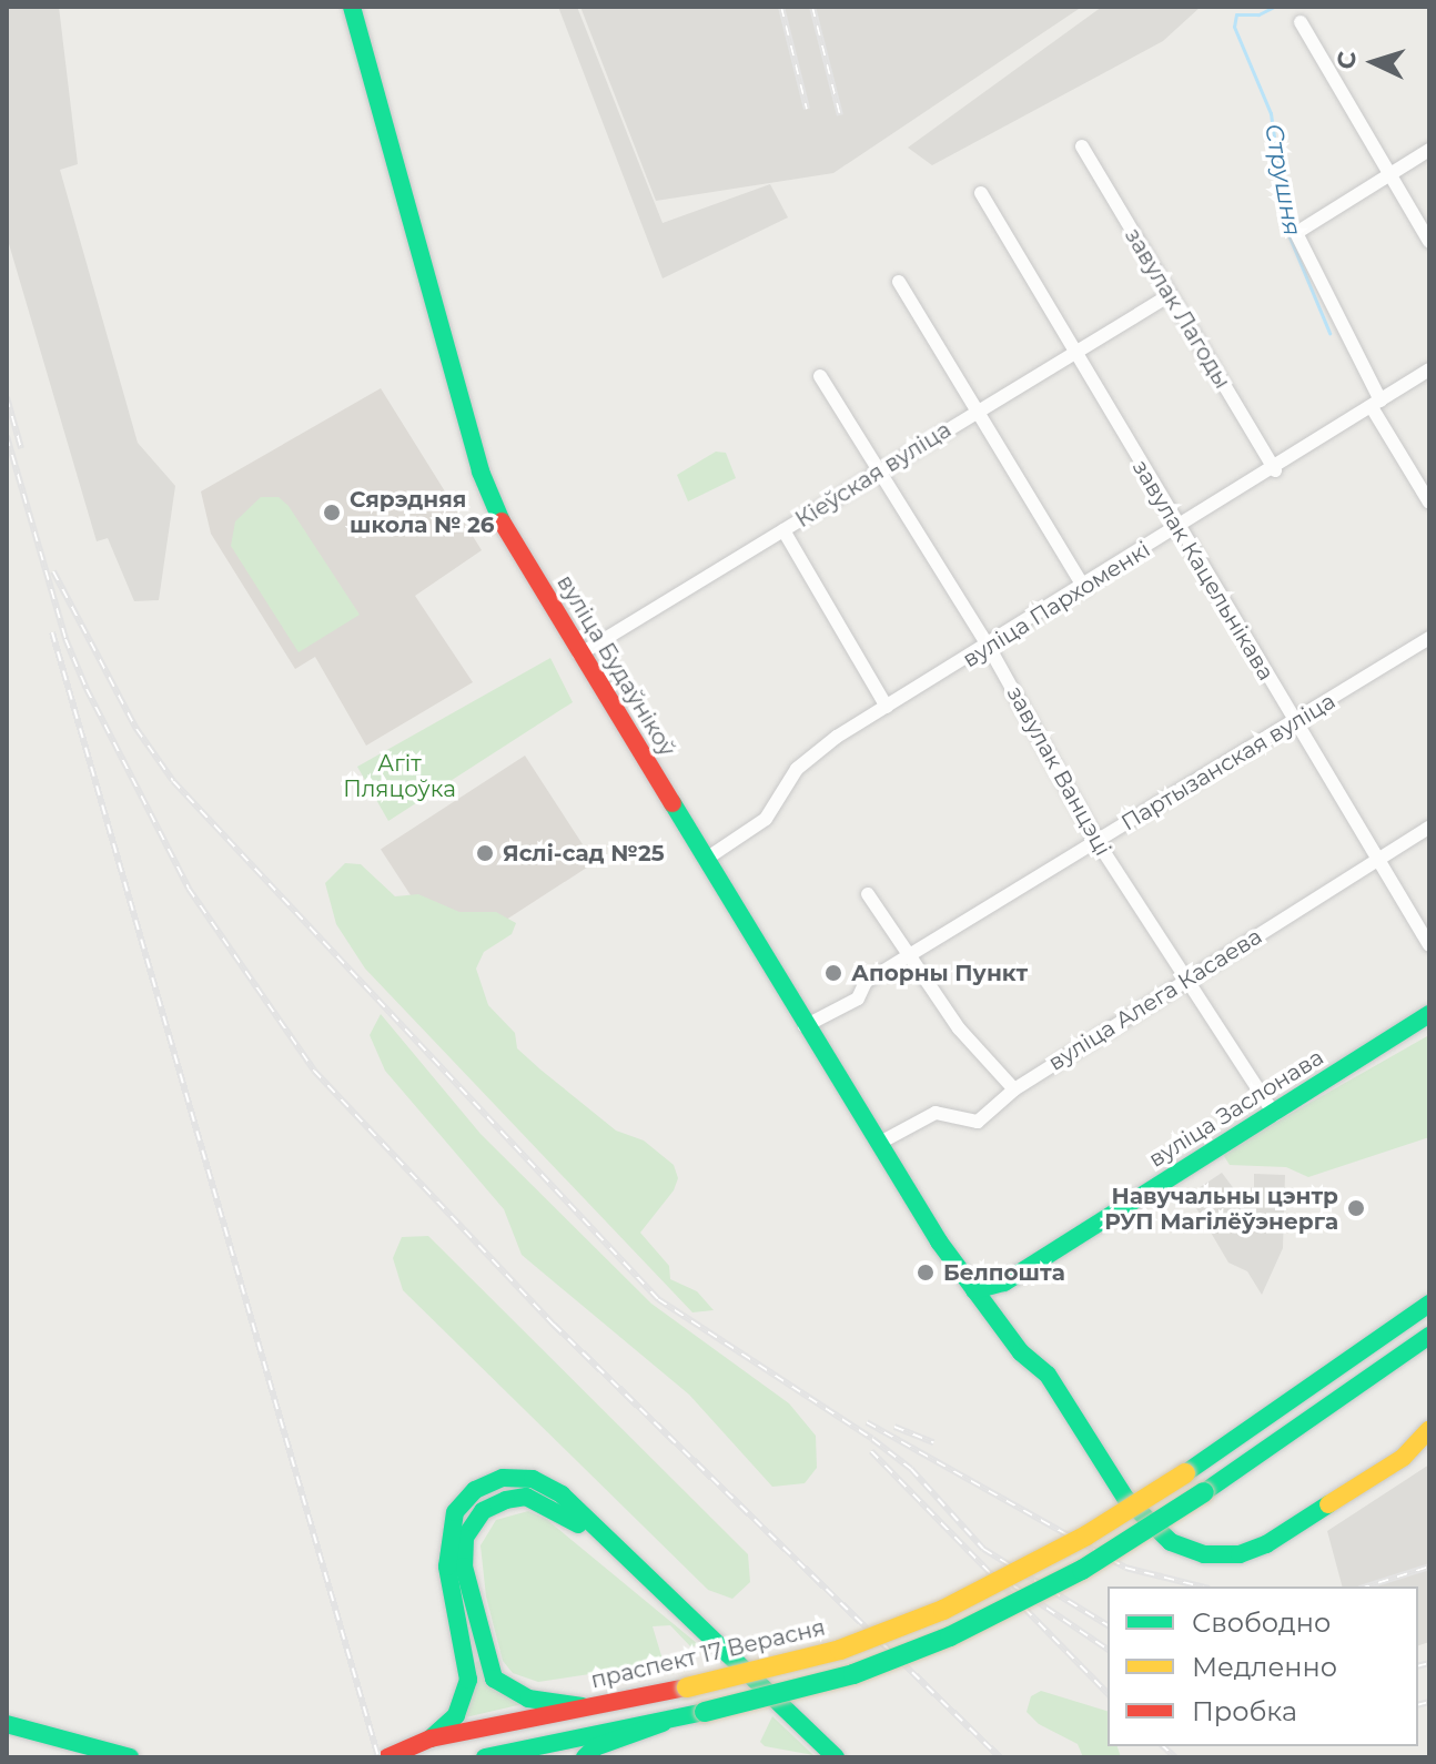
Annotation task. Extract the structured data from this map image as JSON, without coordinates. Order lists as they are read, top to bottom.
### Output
{
  "streets": {
    "main road": ["вуліца Будаўнікоў", "вуліца Заслонава", "праспект 17 Верасня"],
    "street": [
      "завулак Лагоды",
      "Кіеўская вуліца",
      "завулак Кацельнікава",
      "вуліца Пархоменкі",
      "Партызанская вуліца",
      "завулак Ванцэці",
      "вуліца Алега Касаева"
    ]
  },
  "crossings": [
    ["завулак Лагоды", "Кіеўская вуліца"],
    ["завулак Лагоды", "вуліца Пархоменкі"],
    ["Кіеўская вуліца", "завулак Кацельнікава"],
    ["Кіеўская вуліца", "вуліца Будаўнікоў"],
    ["Кіеўская вуліца", "завулак Ванцэці"],
    ["завулак Кацельнікава", "вуліца Пархоменкі"],
    ["завулак Кацельнікава", "Партызанская вуліца"],
    ["завулак Кацельнікава", "вуліца Алега Касаева"],
    ["вуліца Пархоменкі", "вуліца Будаўнікоў"],
    ["вуліца Пархоменкі", "завулак Ванцэці"],
    ["вуліца Будаўнікоў", "Партызанская вуліца"],
    ["вуліца Будаўнікоў", "вуліца Алега Касаева"],
    ["вуліца Будаўнікоў", "вуліца Заслонава"],
    ["Партызанская вуліца", "завулак Ванцэці"],
    ["завулак Ванцэці", "вуліца Алега Касаева"],
    ["завулак Ванцэці", "вуліца Заслонава"]
  ],
  "water": ["Струшня"],
  "parks": ["Агіт Пляцоўка"],
  "places": [
    "Сярэдняя школа № 26",
    "Яслі-сад №25",
    "Апорны Пункт",
    "Навучальны цэнтр РУП Магілёўэнерга",
    "Белпошта"
  ],
  "legend": ["Свободно", "Медленно", "Пробка"],
  "north": "left"
}
